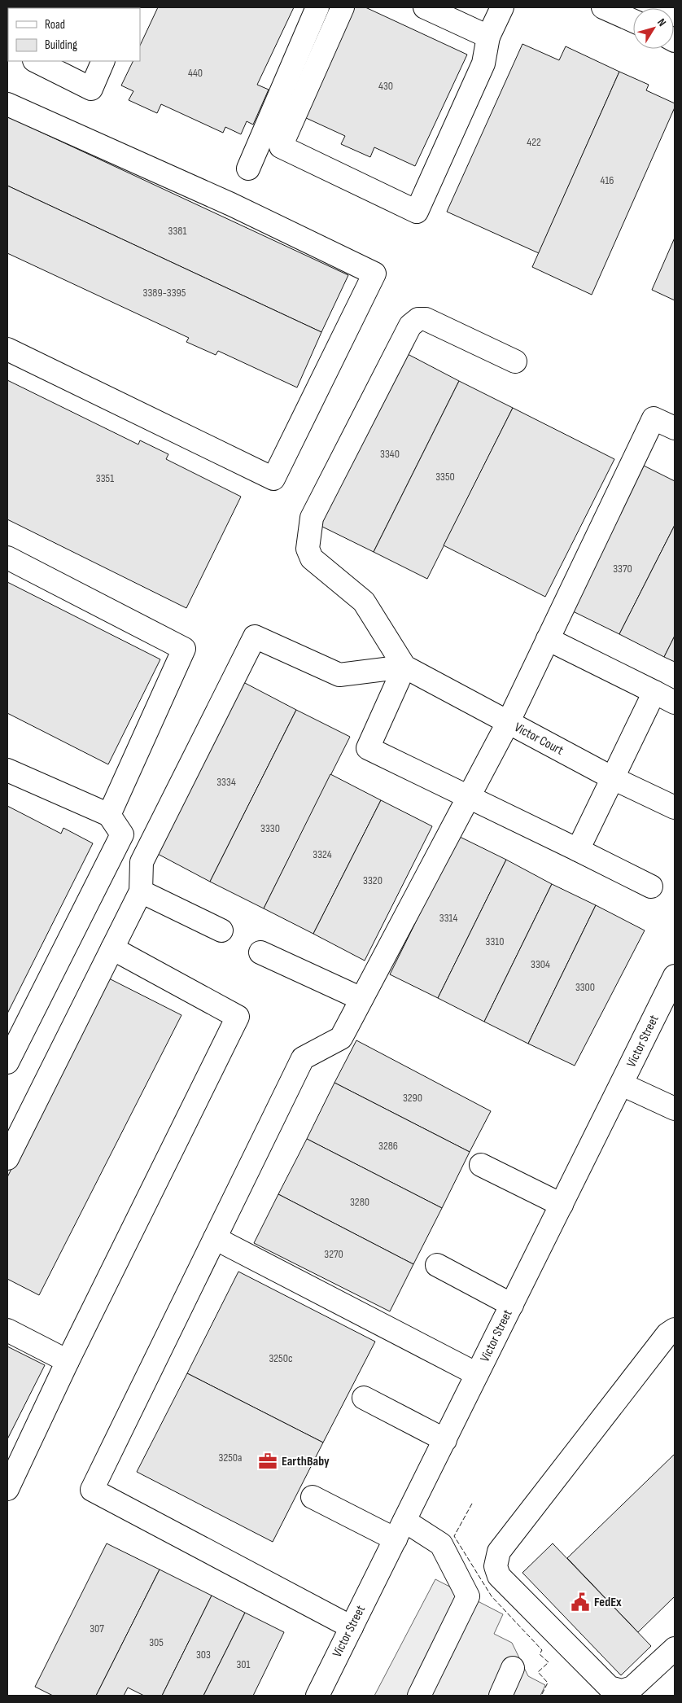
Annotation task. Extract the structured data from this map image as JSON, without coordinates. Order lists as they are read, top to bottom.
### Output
{
  "streets": {
    "street": ["Victor Court", "Victor Street"]
  },
  "places": {
    "office": ["EarthBaby"],
    "public building": ["FedEx"]
  },
  "house_numbers": [
    "440",
    "430",
    "422",
    "416",
    "3381",
    "3389-3395",
    "3340",
    "3350",
    "3351",
    "3370",
    "3334",
    "3330",
    "3324",
    "3320",
    "3314",
    "3310",
    "3304",
    "3300",
    "3290",
    "3286",
    "3280",
    "3270",
    "3250c",
    "3250a",
    "307",
    "305",
    "303",
    "301"
  ],
  "legend": ["Road", "Building"],
  "north": "top right"
}
